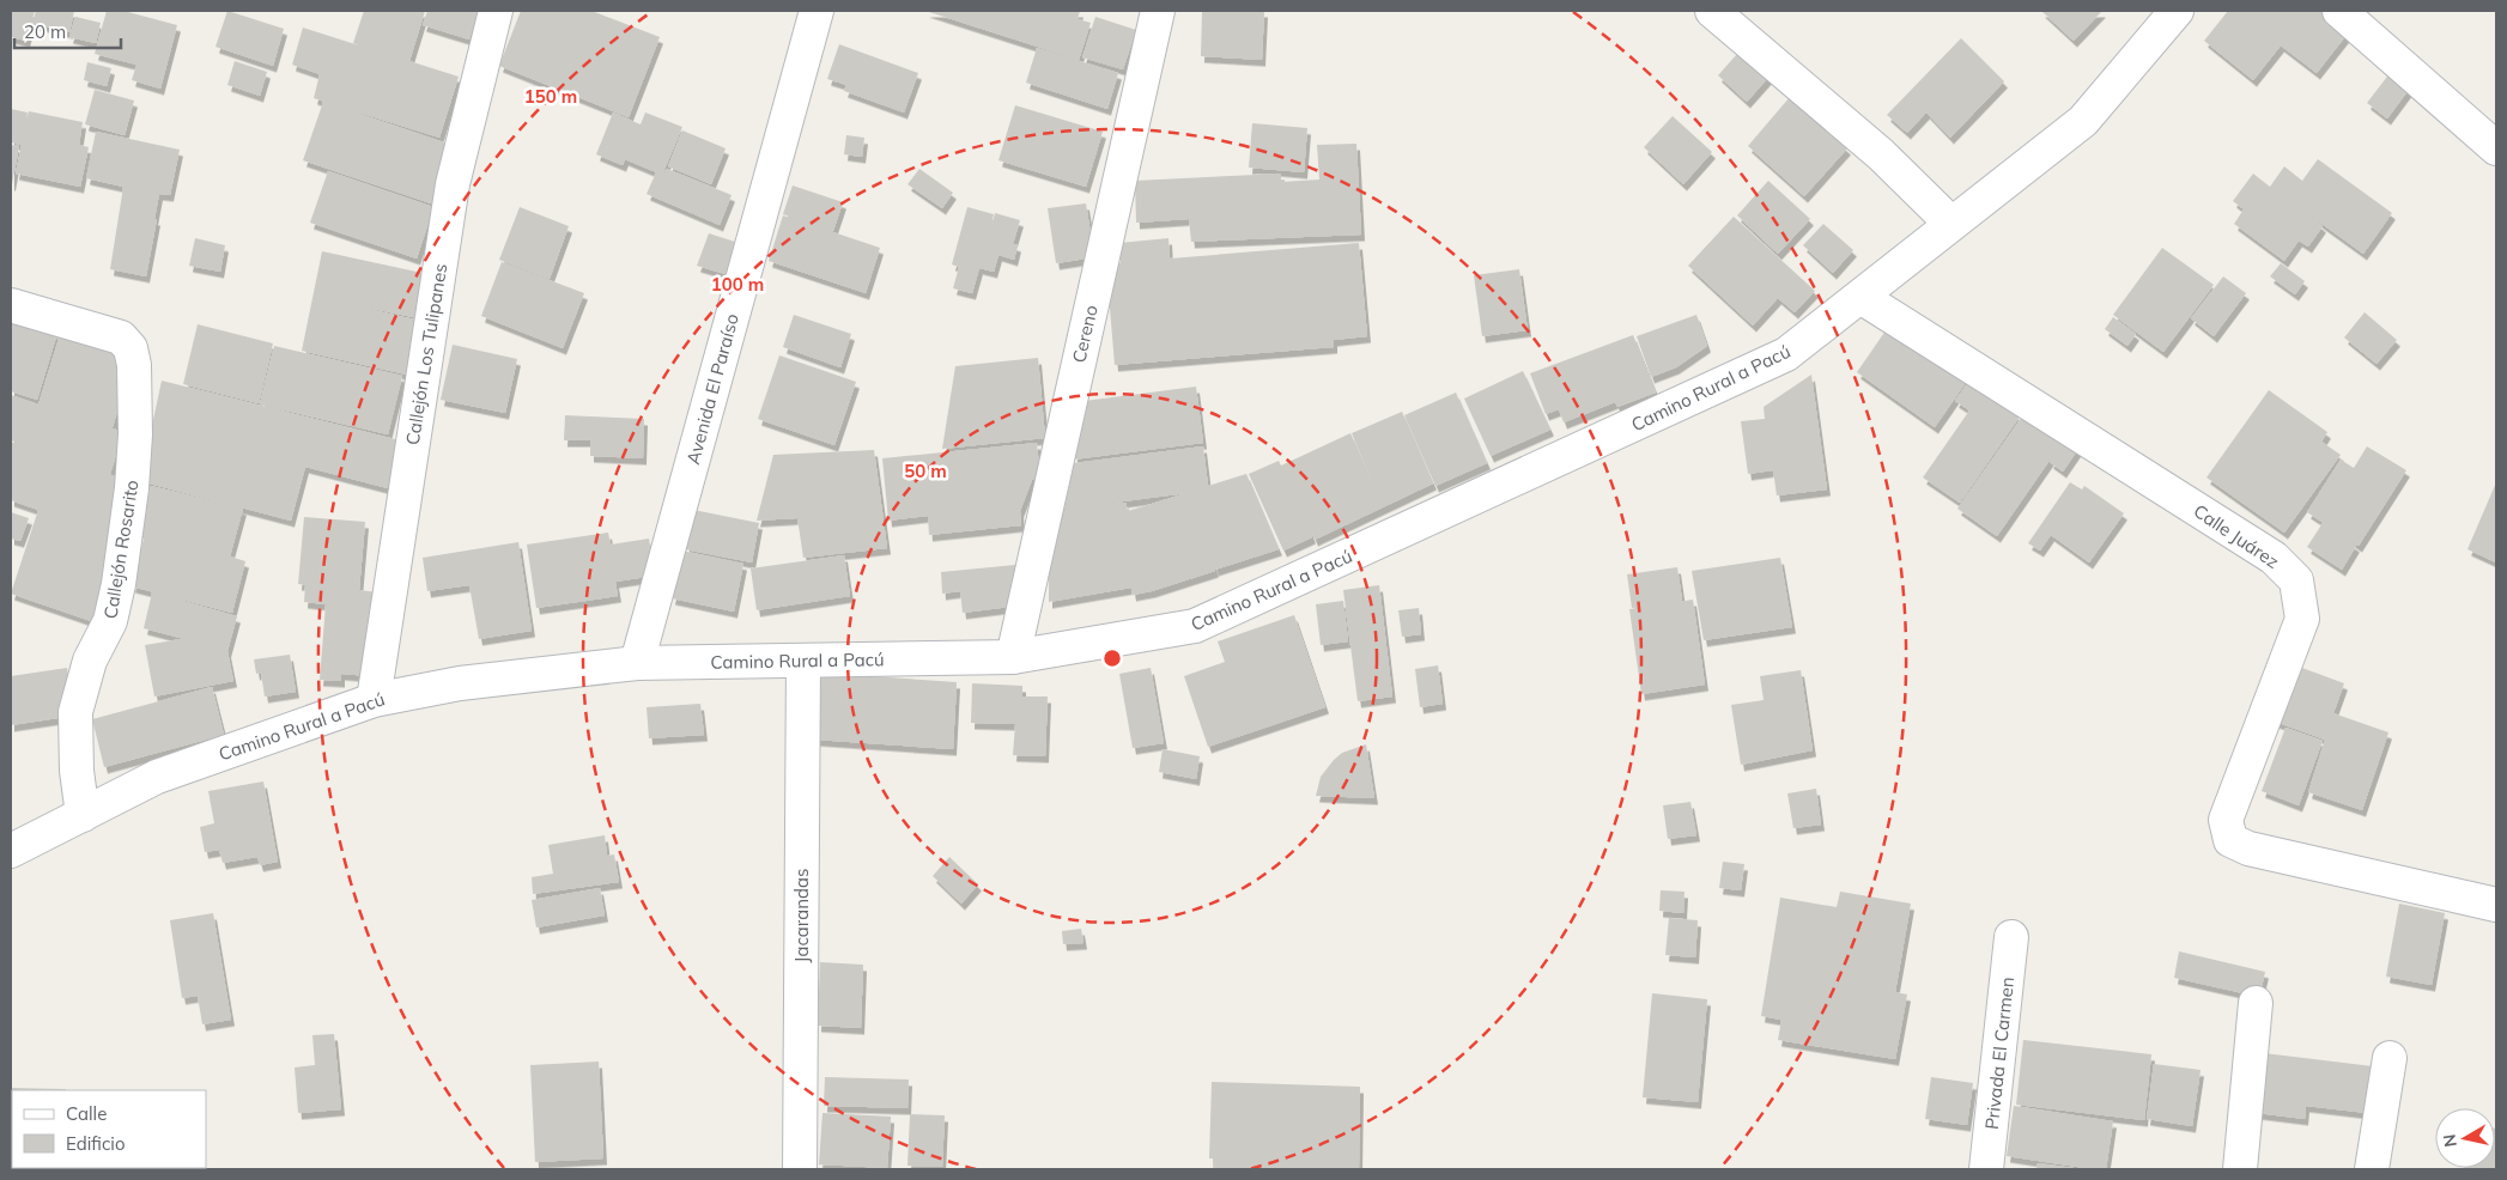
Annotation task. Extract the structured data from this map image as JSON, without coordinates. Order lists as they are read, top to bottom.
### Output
{
  "streets": {
    "street": [
      "Cereno",
      "Callejón Los Tulipanes",
      "Camino Rural a Pacú",
      "Avenida El Paraíso",
      "Calle Juárez",
      "Callejón Rosarito",
      "Jacarandas",
      "Privada El Carmen"
    ]
  },
  "crossings": [
    ["Cereno", "Camino Rural a Pacú"],
    ["Callejón Los Tulipanes", "Camino Rural a Pacú"],
    ["Camino Rural a Pacú", "Avenida El Paraíso"],
    ["Camino Rural a Pacú", "Calle Juárez"],
    ["Camino Rural a Pacú", "Callejón Rosarito"],
    ["Camino Rural a Pacú", "Jacarandas"]
  ],
  "legend": ["Calle", "Edificio"],
  "scale_bar": "20 m",
  "north": "left",
  "rings": ["150 m", "100 m", "50 m"]
}
